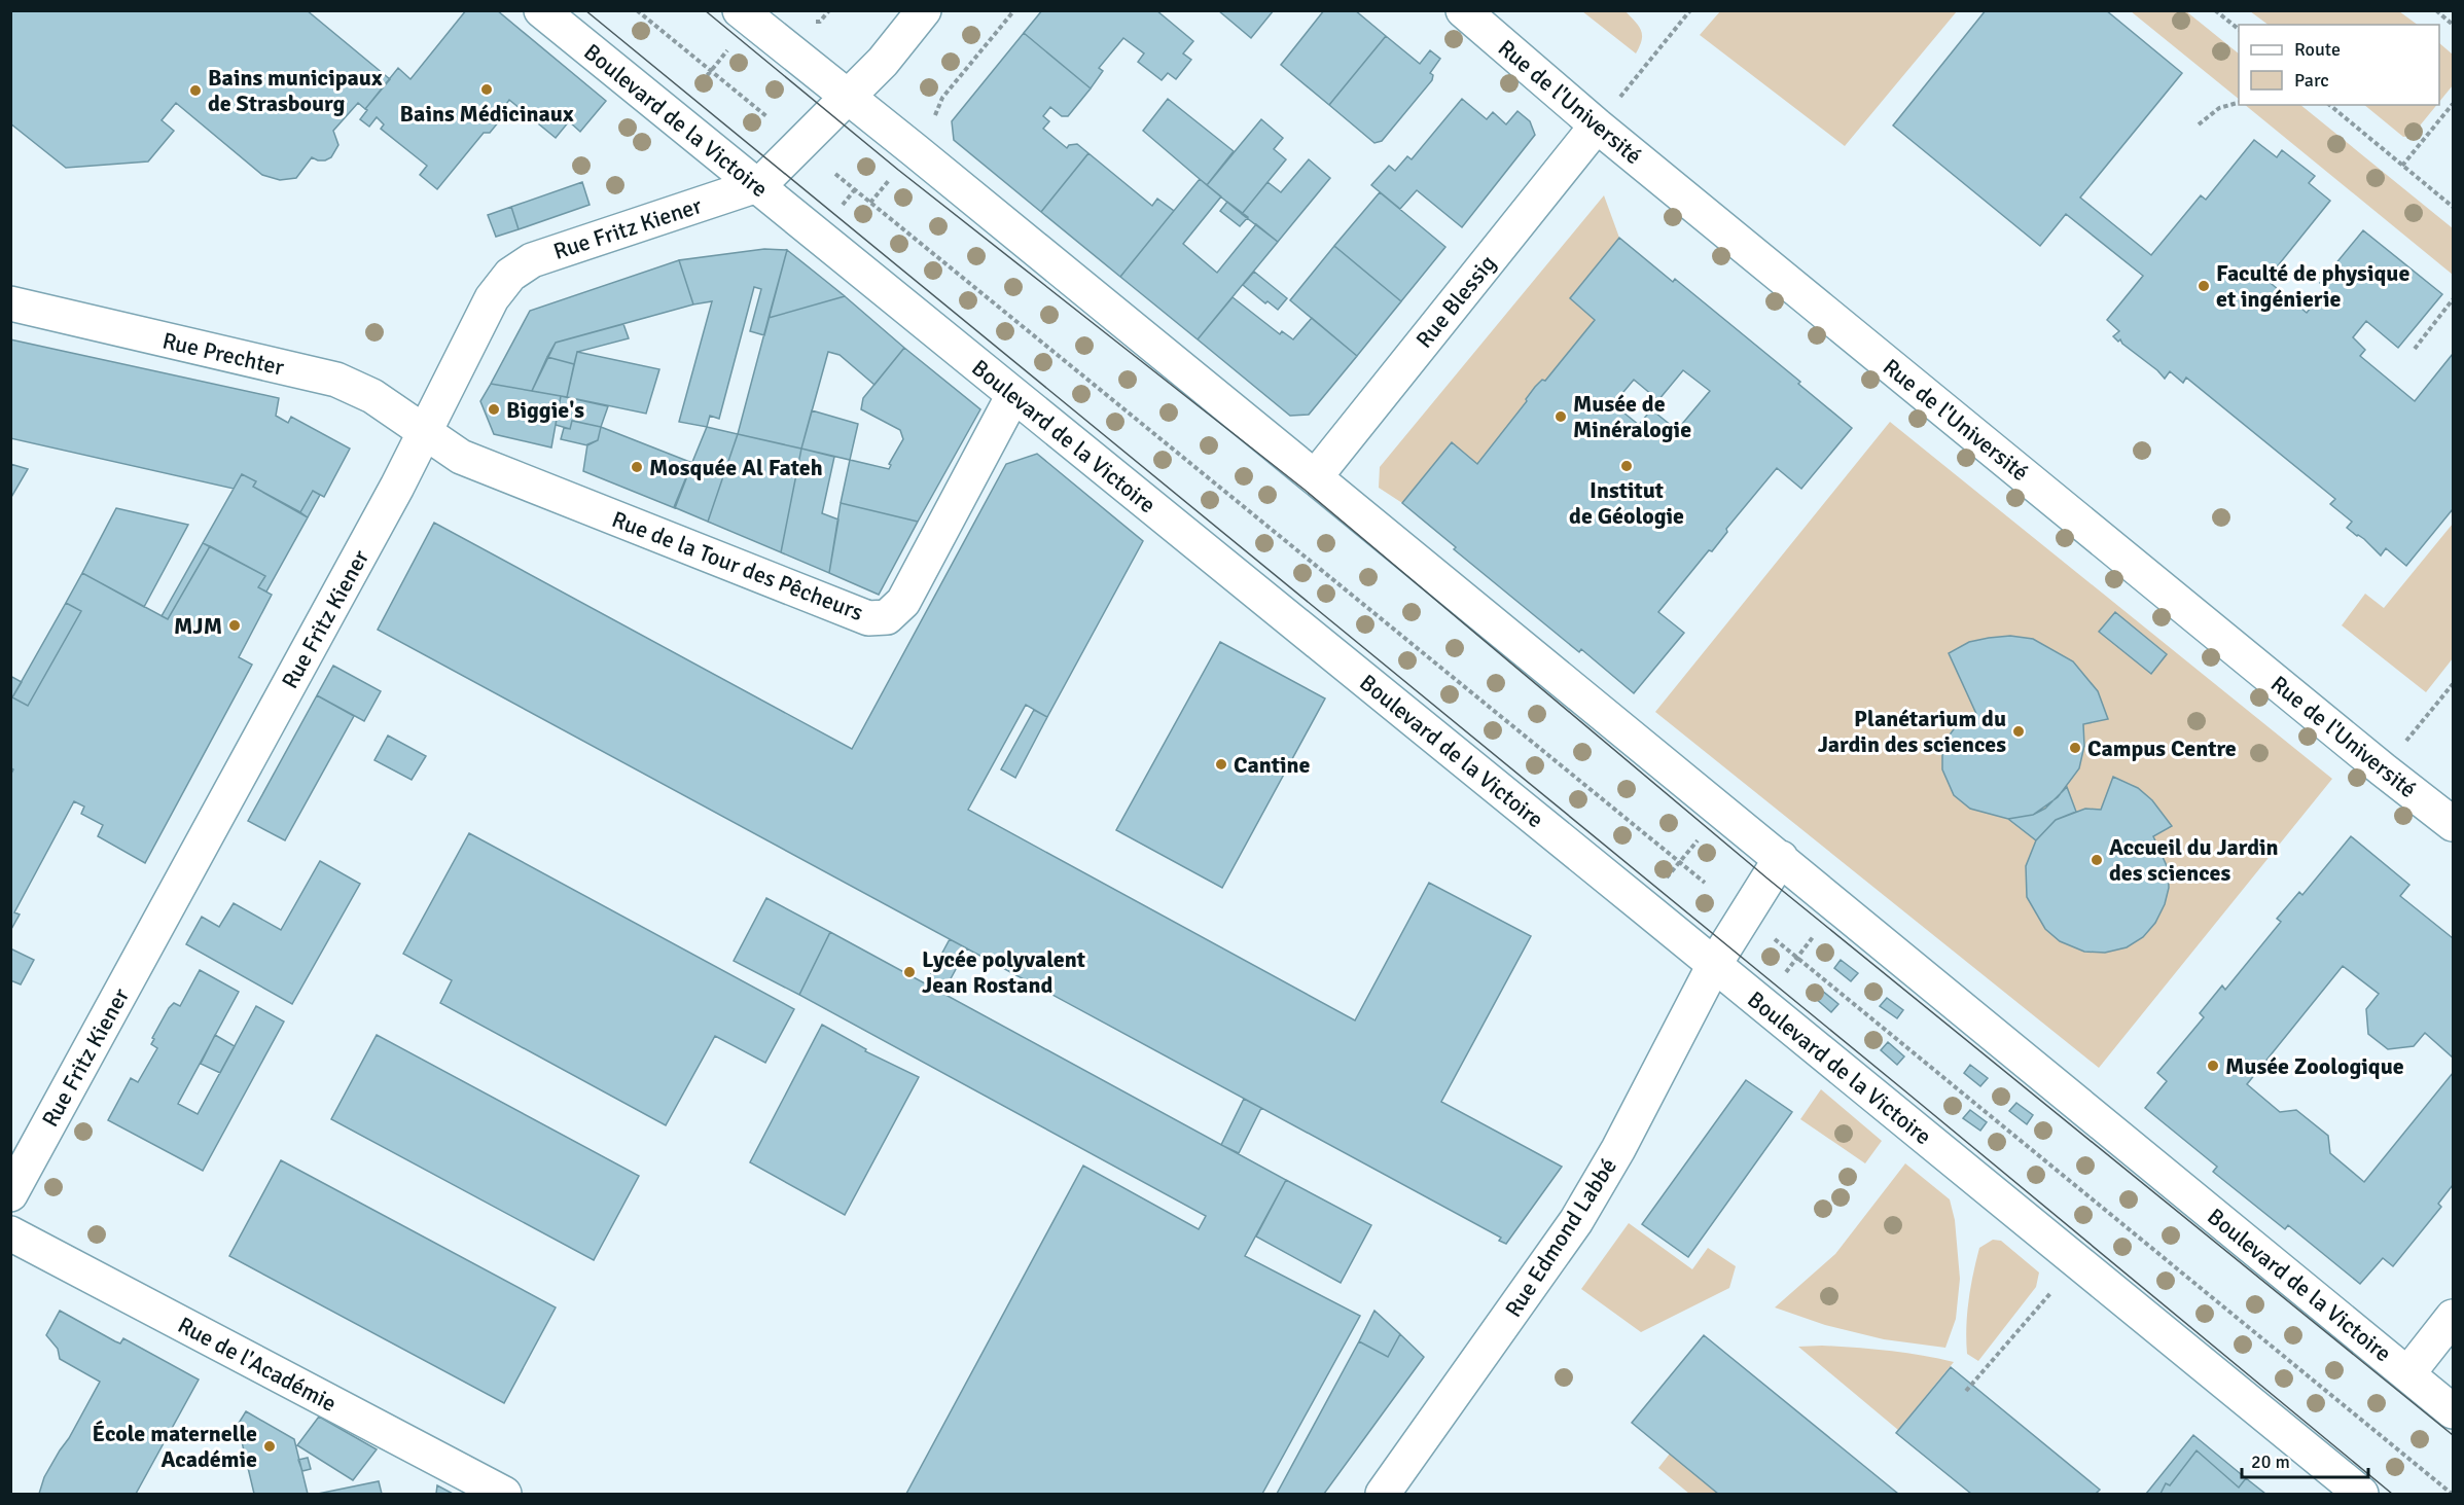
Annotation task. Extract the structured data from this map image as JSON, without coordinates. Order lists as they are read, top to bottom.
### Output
{
  "streets": {
    "street": [
      "Rue de l'Université",
      "Boulevard de la Victoire",
      "Rue Fritz Kiener",
      "Rue Blessig",
      "Rue Prechter",
      "Rue de la Tour des Pêcheurs",
      "Rue Edmond Labbé",
      "Rue de l'Académie"
    ]
  },
  "crossings": [
    ["Rue de l'Université", "Rue Blessig"],
    ["Boulevard de la Victoire", "Rue Fritz Kiener"],
    ["Boulevard de la Victoire", "Rue Blessig"],
    ["Boulevard de la Victoire", "Rue de la Tour des Pêcheurs"],
    ["Boulevard de la Victoire", "Rue Edmond Labbé"],
    ["Rue Fritz Kiener", "Rue Prechter"],
    ["Rue Fritz Kiener", "Rue de la Tour des Pêcheurs"],
    ["Rue Prechter", "Rue de la Tour des Pêcheurs"]
  ],
  "places": [
    "Bains Médicinaux",
    "Bains municipaux de Strasbourg",
    "Faculté de physique et ingénierie",
    "Biggie's",
    "Musée de Minéralogie",
    "Institut de Géologie",
    "Mosquée Al Fateh",
    "MJM",
    "Planétarium du Jardin des sciences",
    "Campus Centre",
    "Cantine",
    "Accueil du Jardin des sciences",
    "Lycée polyvalent Jean Rostand",
    "Musée Zoologique",
    "École maternelle Académie"
  ],
  "legend": ["Route", "Parc"],
  "scale_bar": "20 m"
}
